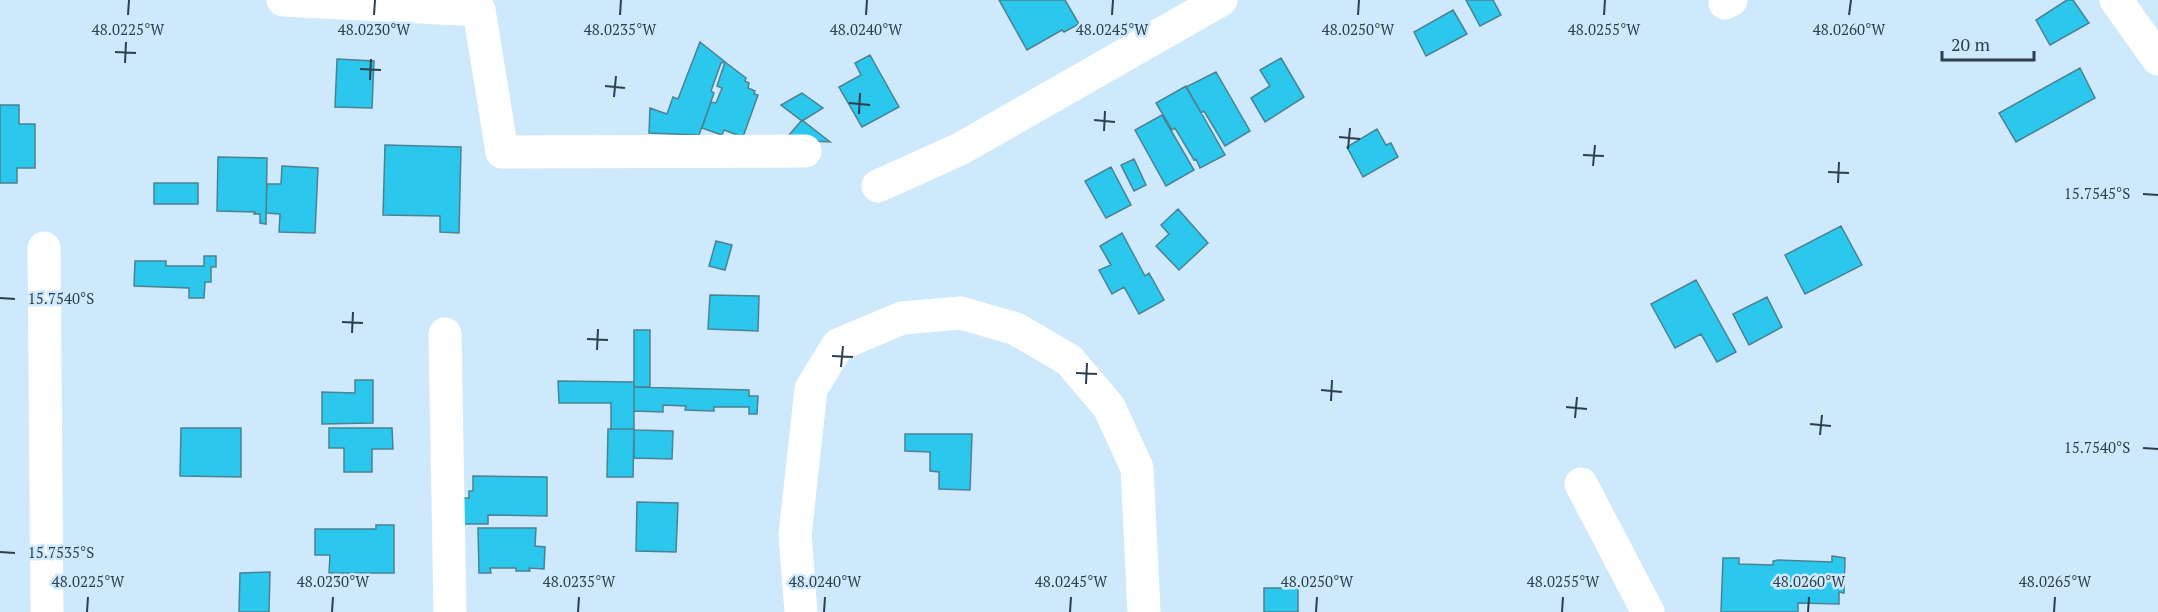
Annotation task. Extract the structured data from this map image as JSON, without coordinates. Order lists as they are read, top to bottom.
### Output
{
  "scale_bar": "20 m",
  "coordinates": [
    "48.0225°W",
    "48.0230°W",
    "48.0235°W",
    "48.0240°W",
    "48.0245°W",
    "48.0250°W",
    "48.0255°W",
    "48.0260°W",
    "15.7545°S",
    "15.7540°S",
    "15.7535°S",
    "48.0265°W"
  ]
}
